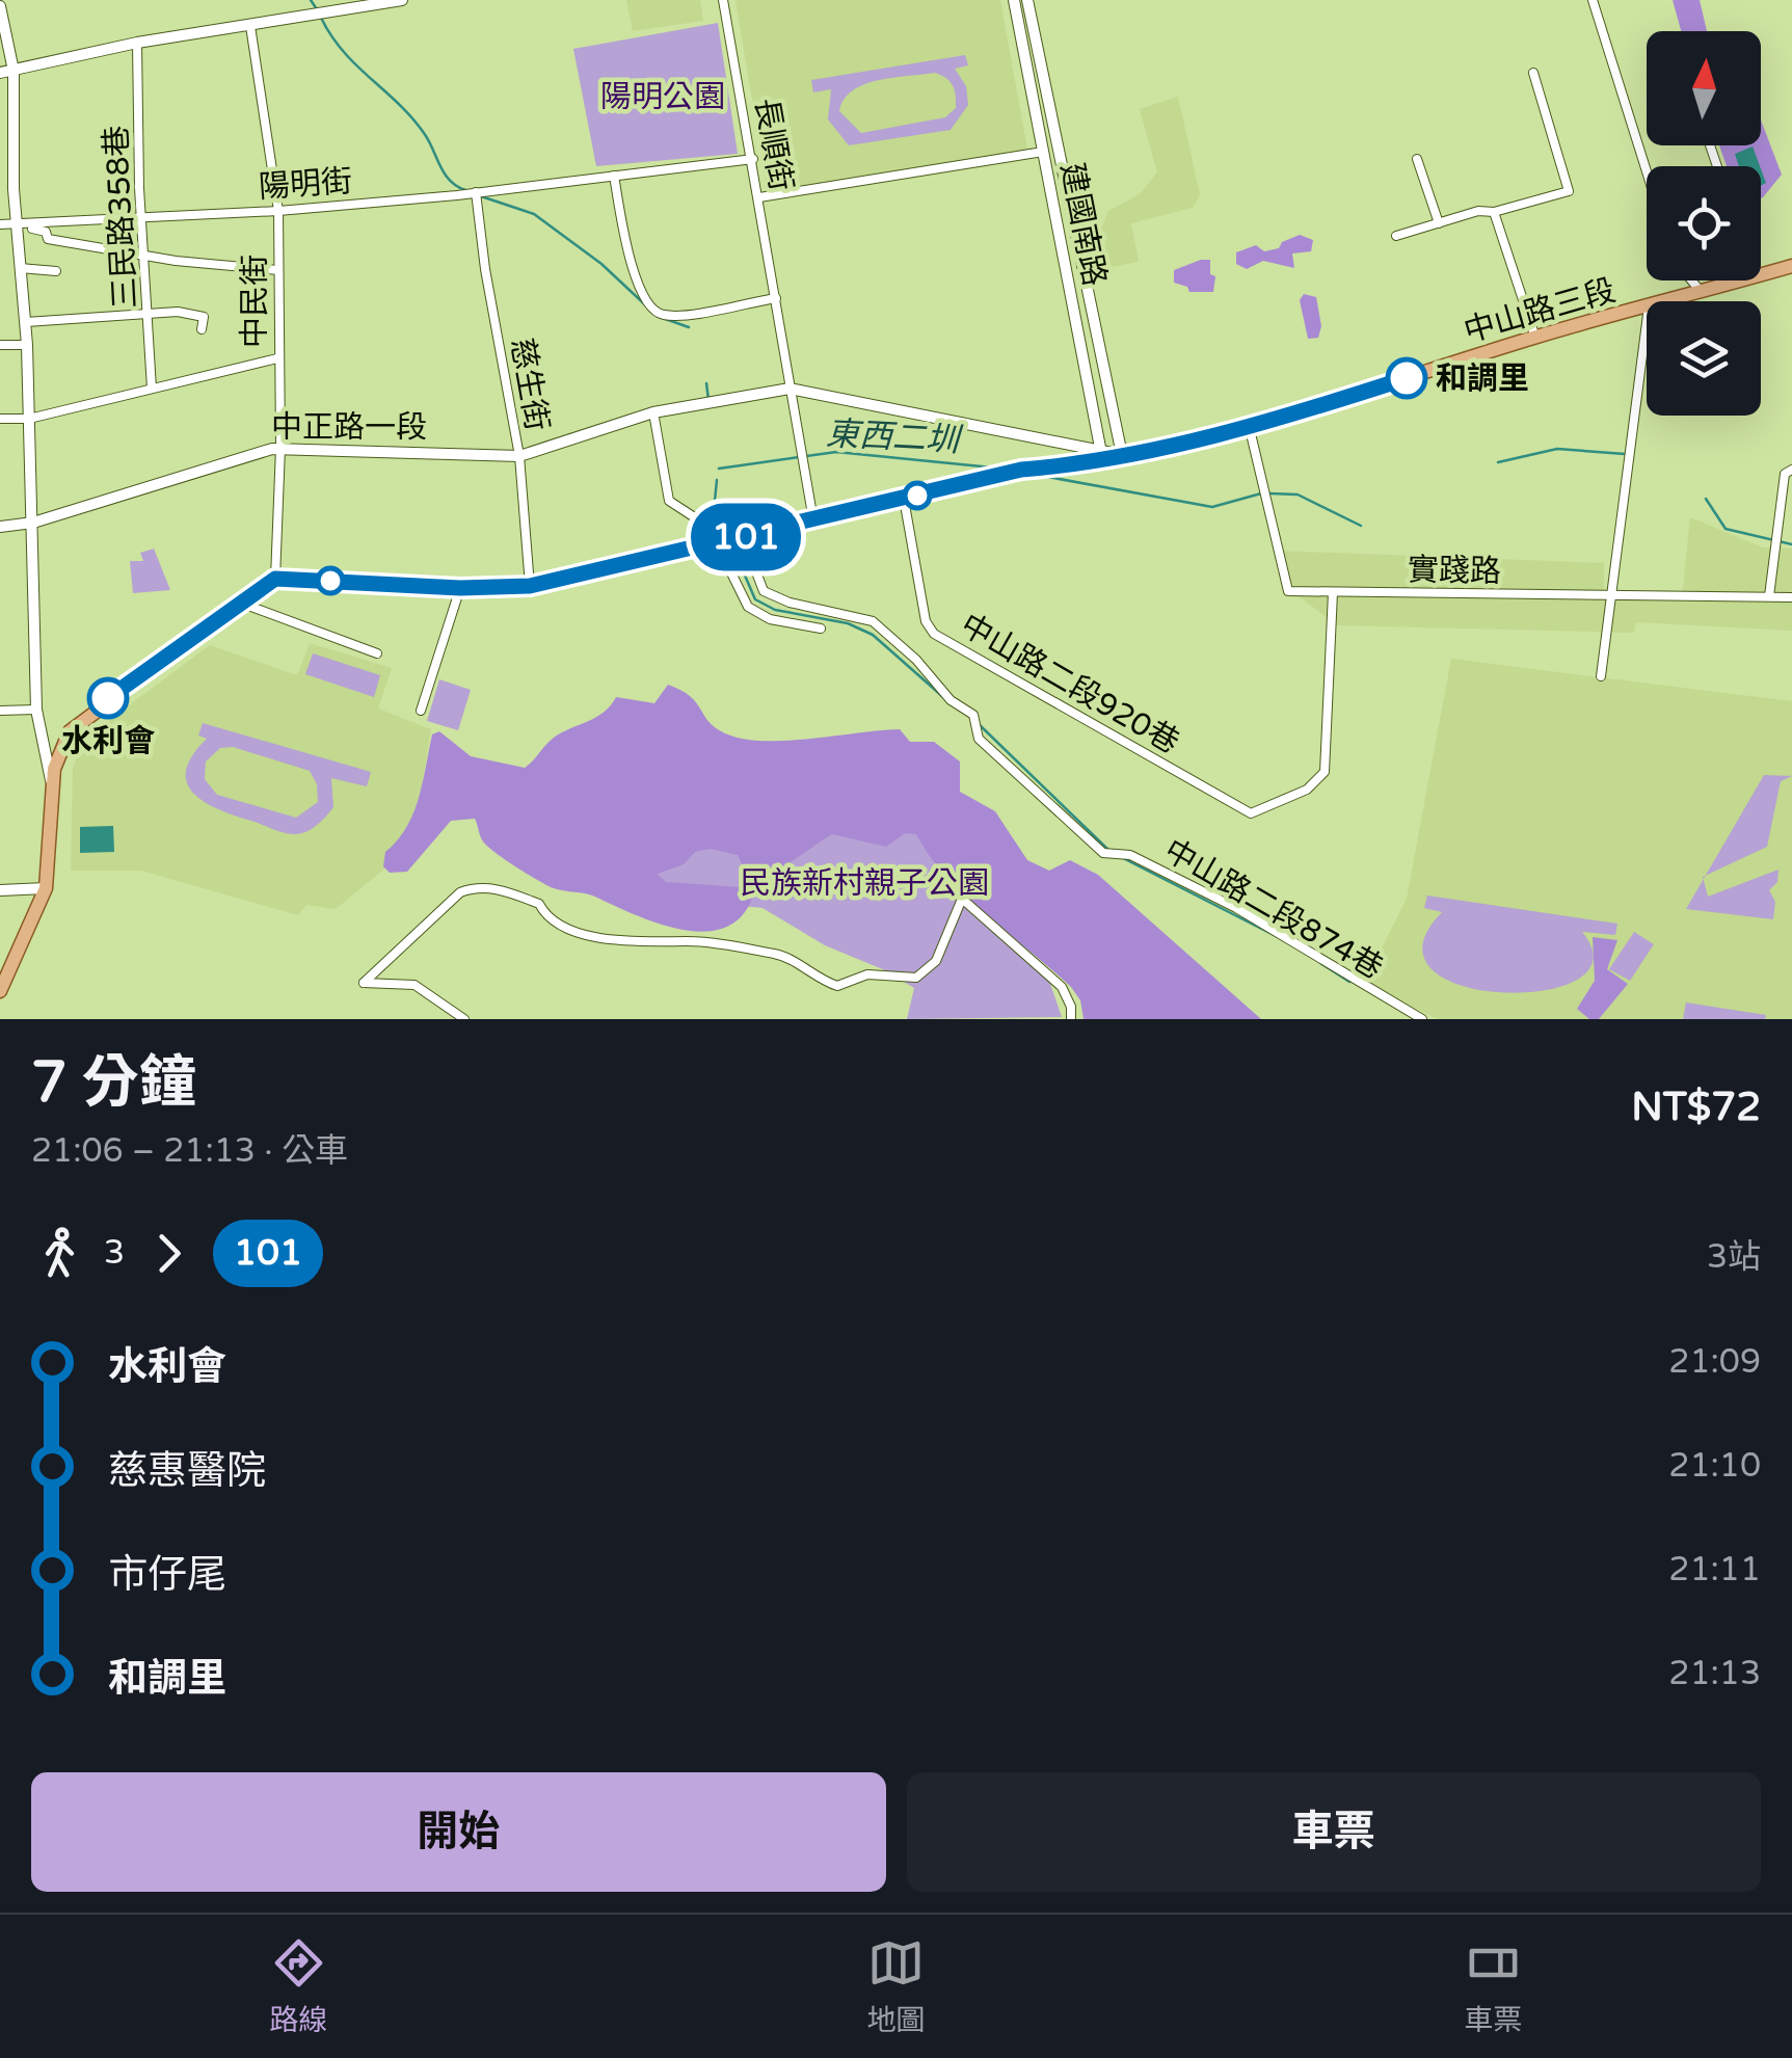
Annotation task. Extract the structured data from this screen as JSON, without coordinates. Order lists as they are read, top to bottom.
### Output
{
  "streets": {
    "main road": ["中山路三段"],
    "street": [
      "長順街",
      "陽明街",
      "三民路358巷",
      "建國南路",
      "中民街",
      "慈生街",
      "中正路一段",
      "實踐路",
      "中山路二段920巷",
      "中山路二段874巷"
    ]
  },
  "crossings": [
    ["長順街", "陽明街"],
    ["長順街", "中山路三段"],
    ["長順街", "中正路一段"],
    ["陽明街", "三民路358巷"],
    ["陽明街", "中民街"],
    ["陽明街", "慈生街"],
    ["建國南路", "中山路三段"],
    ["中民街", "中山路三段"],
    ["中民街", "中正路一段"],
    ["中山路三段", "慈生街"],
    ["中山路三段", "實踐路"],
    ["中山路三段", "中山路二段920巷"],
    ["慈生街", "中正路一段"],
    ["實踐路", "中山路二段920巷"]
  ],
  "water": ["東西二圳"],
  "parks": ["陽明公園", "民族新村親子公園"],
  "places": ["和調里", "水利會"],
  "lines": ["bus line 101"],
  "north": "top",
  "page": {
    "on_map": "101",
    "heading": ["7 分鐘", "21:06 – 21:13 · 公車", "NT$72"],
    "legs": ["3", "101", "3站"],
    "list": [
      {
        "name": "水利會",
        "value": "21:09"
      },
      {
        "name": "慈惠醫院",
        "value": "21:10"
      },
      {
        "name": "市仔尾",
        "value": "21:11"
      },
      {
        "name": "和調里",
        "value": "21:13"
      }
    ],
    "buttons": ["開始", "車票"],
    "tabs": ["路線", "地圖", "車票"]
  }
}
